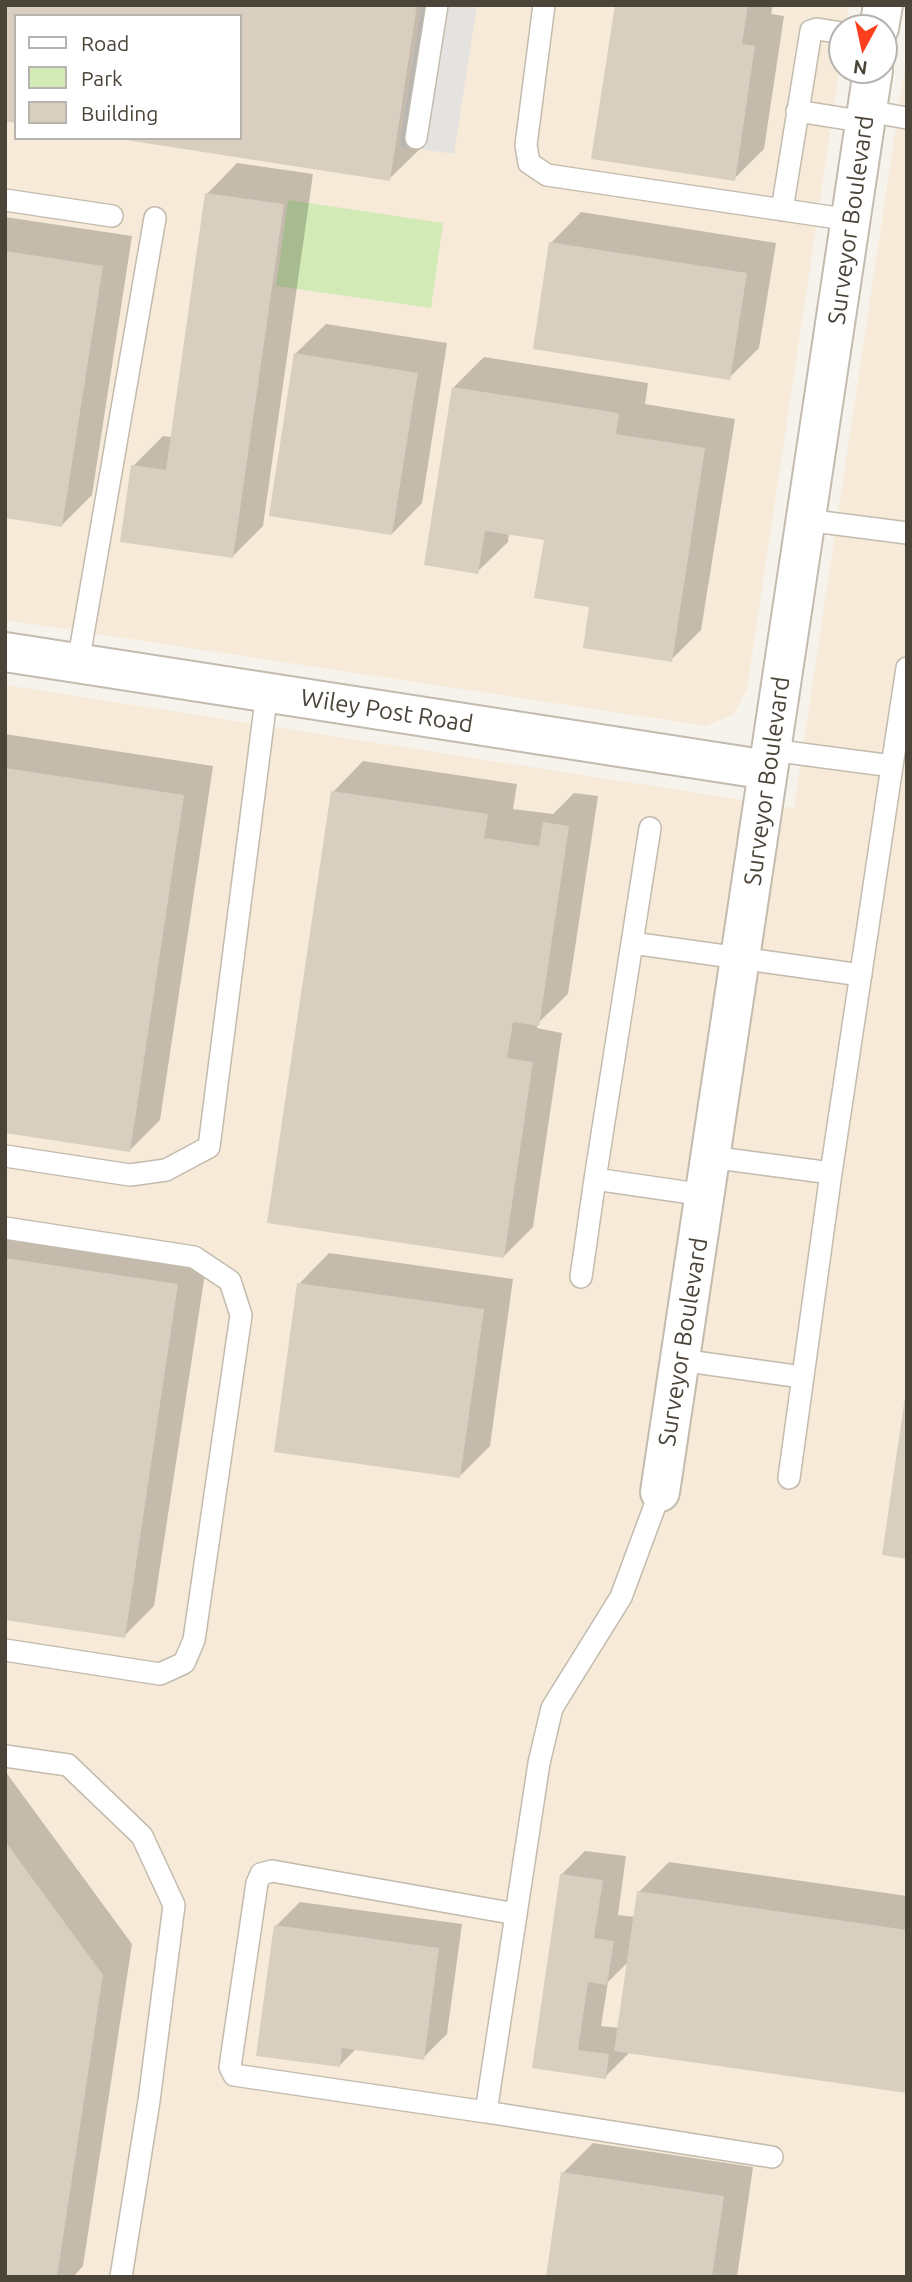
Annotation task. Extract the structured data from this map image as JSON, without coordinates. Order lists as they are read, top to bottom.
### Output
{
  "streets": {
    "street": ["Surveyor Boulevard", "Wiley Post Road"]
  },
  "crossings": [
    ["Surveyor Boulevard", "Wiley Post Road"]
  ],
  "legend": ["Road", "Park", "Building"],
  "north": "bottom"
}
